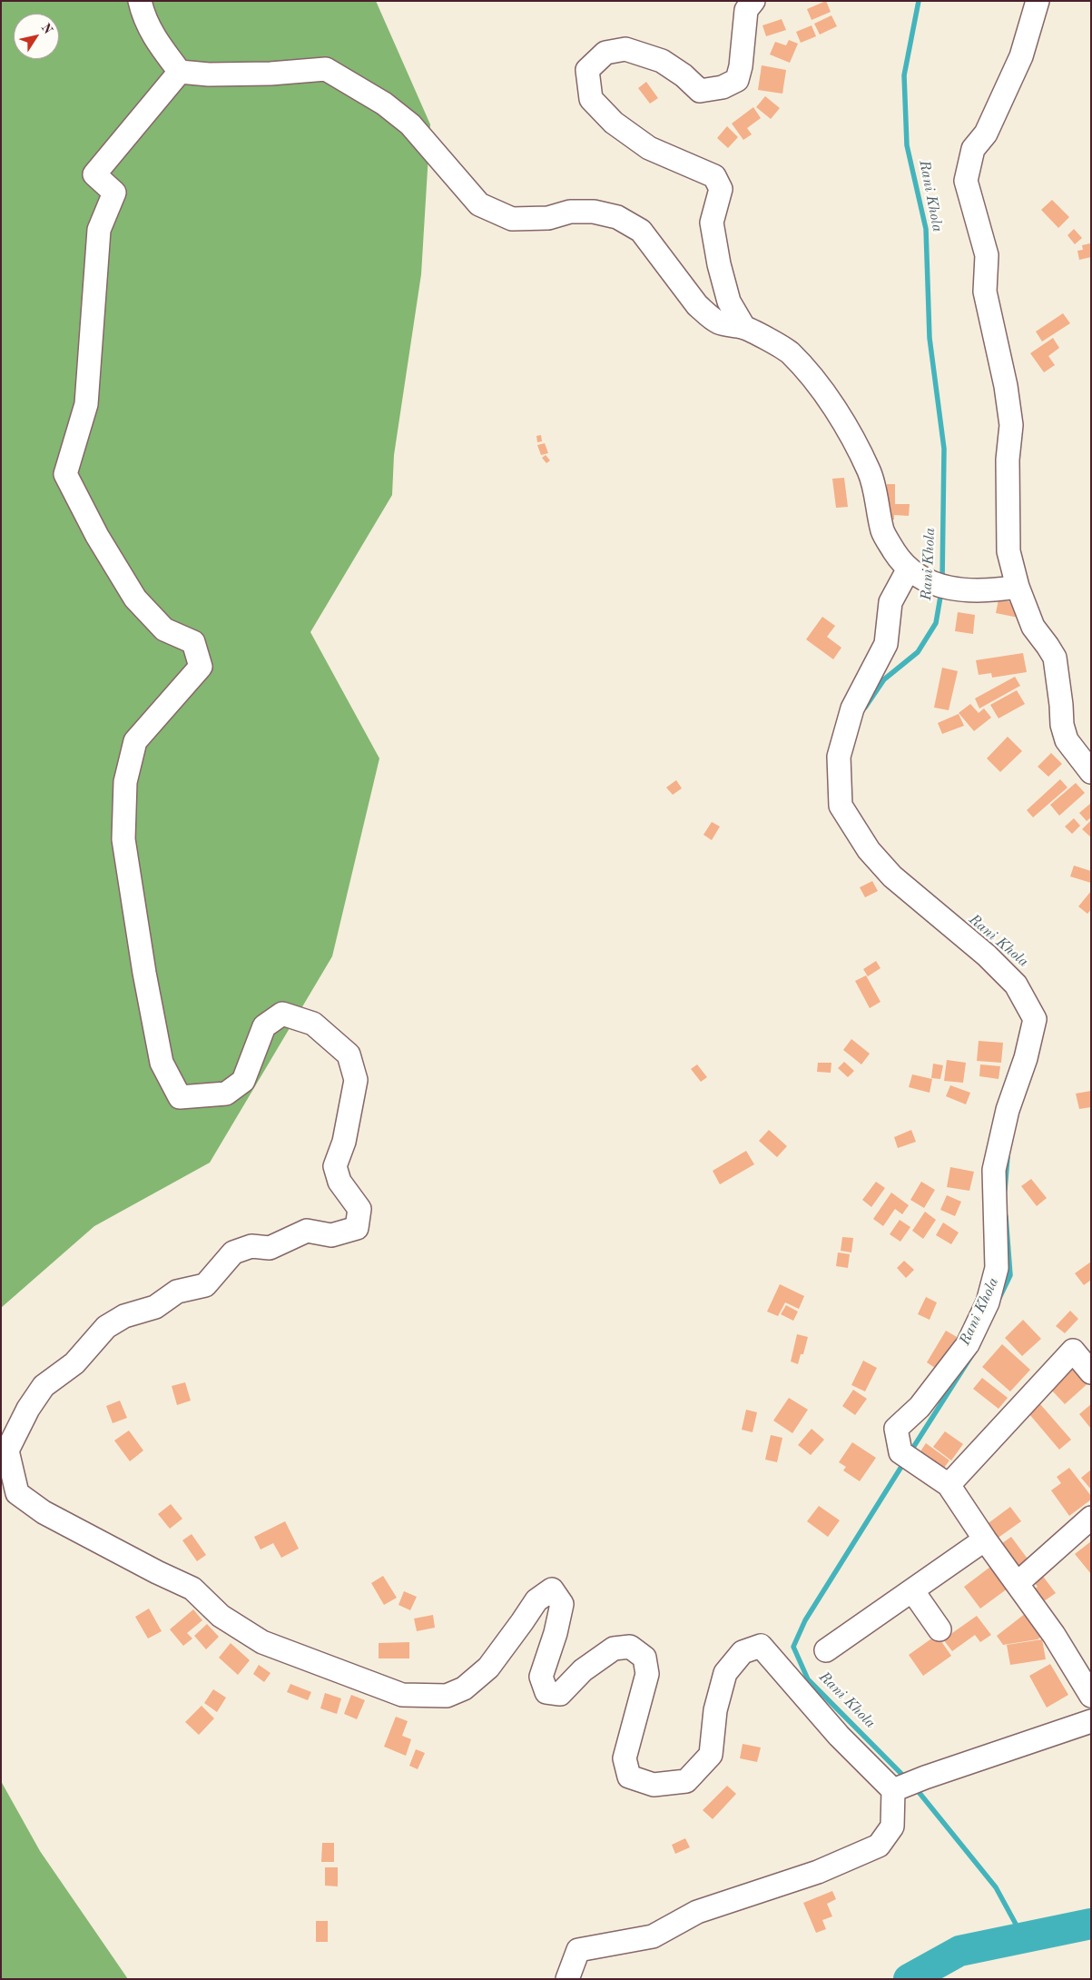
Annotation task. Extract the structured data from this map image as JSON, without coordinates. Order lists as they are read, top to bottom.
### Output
{
  "water": ["Rani Khola"],
  "north": "top right"
}
